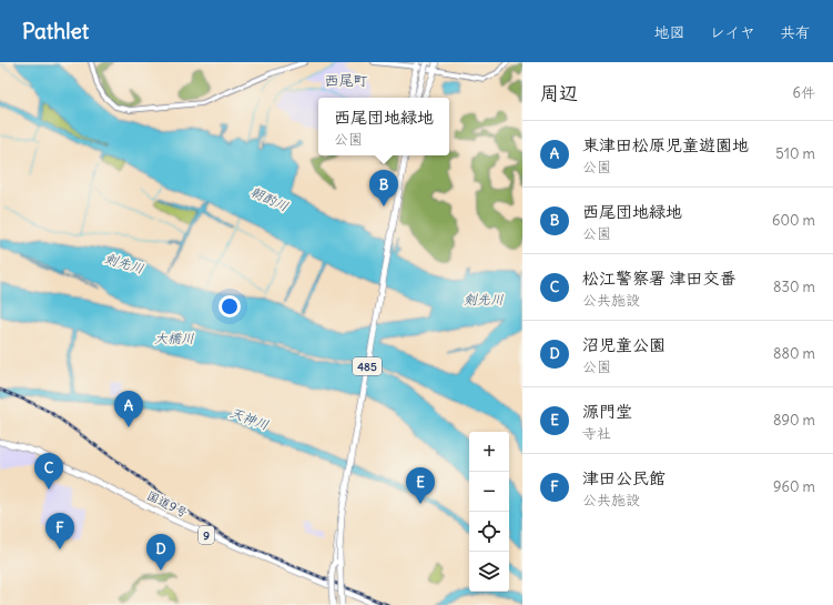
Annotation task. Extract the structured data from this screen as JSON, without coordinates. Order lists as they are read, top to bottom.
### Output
{
  "streets": {
    "highway": ["485", "国道9号", "9"]
  },
  "districts": ["西尾町"],
  "water": [
    "朝酌川",
    "剣先川",
    "大橋川",
    "天神川"
  ],
  "page": {
    "header": "Pathlet",
    "nav": ["地図", "レイヤ", "共有"],
    "heading": ["周辺", "6件"],
    "popup": ["西尾団地緑地", "公園"],
    "list": [
      {
        "mark": "A",
        "name": "東津田松原児童遊園地",
        "note": "公園",
        "value": "510 m"
      },
      {
        "mark": "B",
        "name": "西尾団地緑地",
        "note": "公園",
        "value": "600 m"
      },
      {
        "mark": "C",
        "name": "松江警察署 津田交番",
        "note": "公共施設",
        "value": "830 m"
      },
      {
        "mark": "D",
        "name": "沼児童公園",
        "note": "公園",
        "value": "880 m"
      },
      {
        "mark": "E",
        "name": "源門堂",
        "note": "寺社",
        "value": "890 m"
      },
      {
        "mark": "F",
        "name": "津田公民館",
        "note": "公共施設",
        "value": "960 m"
      }
    ],
    "pins": [
      "B",
      "A",
      "C",
      "E",
      "F",
      "D"
    ],
    "map_buttons": ["+", "−"]
  }
}
